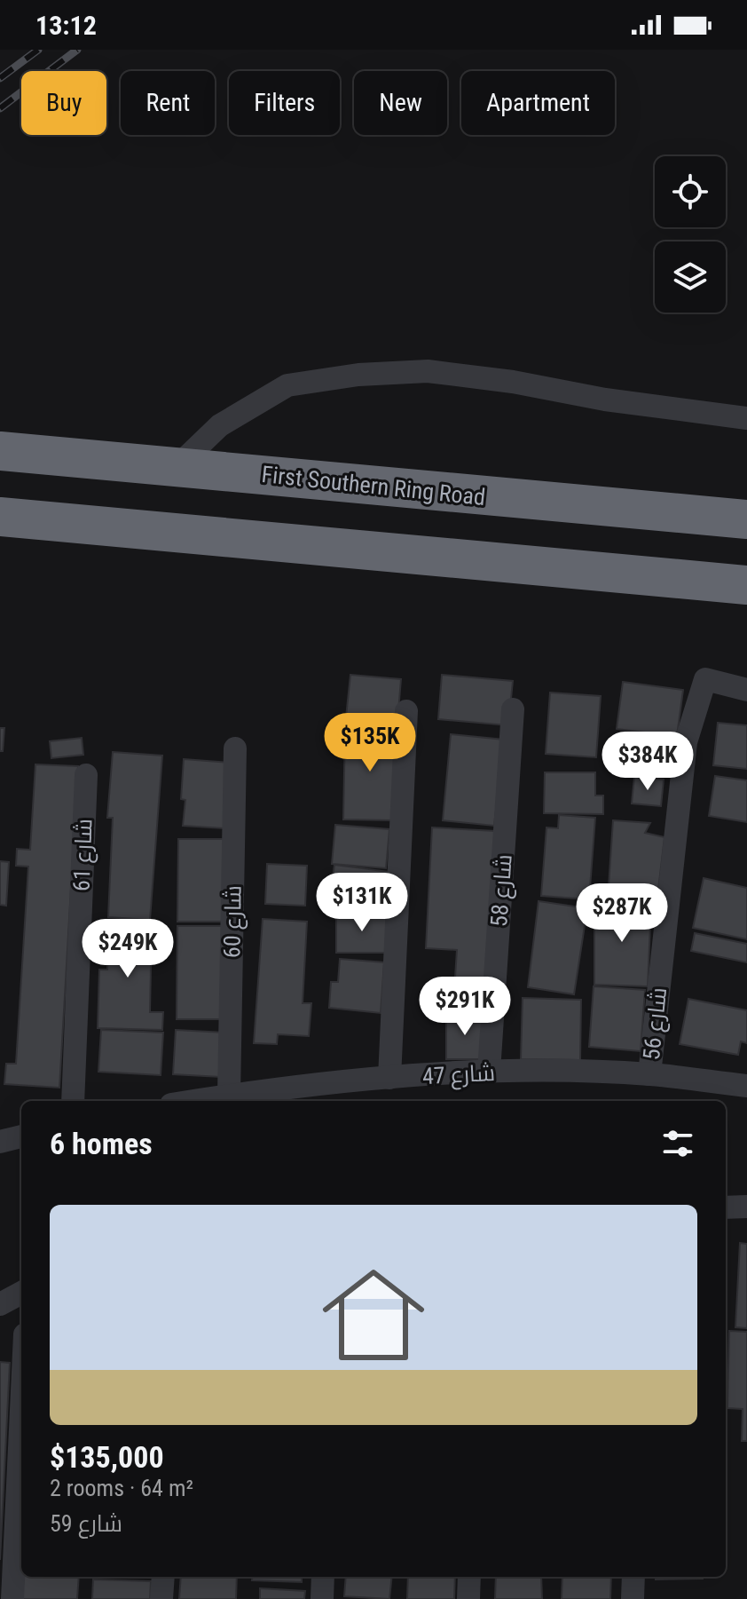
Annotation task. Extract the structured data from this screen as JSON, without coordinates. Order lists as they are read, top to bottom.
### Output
{
  "streets": {
    "highway": ["First Southern Ring Road"],
    "street": [
      "شارع 61",
      "شارع 58",
      "شارع 60",
      "شارع 56",
      "شارع 47"
    ]
  },
  "crossings": [
    ["شارع 58", "شارع 47"],
    ["شارع 60", "شارع 47"],
    ["شارع 56", "شارع 47"]
  ],
  "page": {
    "status": "13:12",
    "chip": [
      "Buy",
      "Rent",
      "Filters",
      "New",
      "Apartment"
    ],
    "price": [
      "$135K",
      "$384K",
      "$131K",
      "$287K",
      "$249K",
      "$291K"
    ],
    "heading": "6 homes",
    "list": [
      {
        "name": "$135,000",
        "note": "2 rooms · 64 m² · شارع 59"
      }
    ]
  }
}
